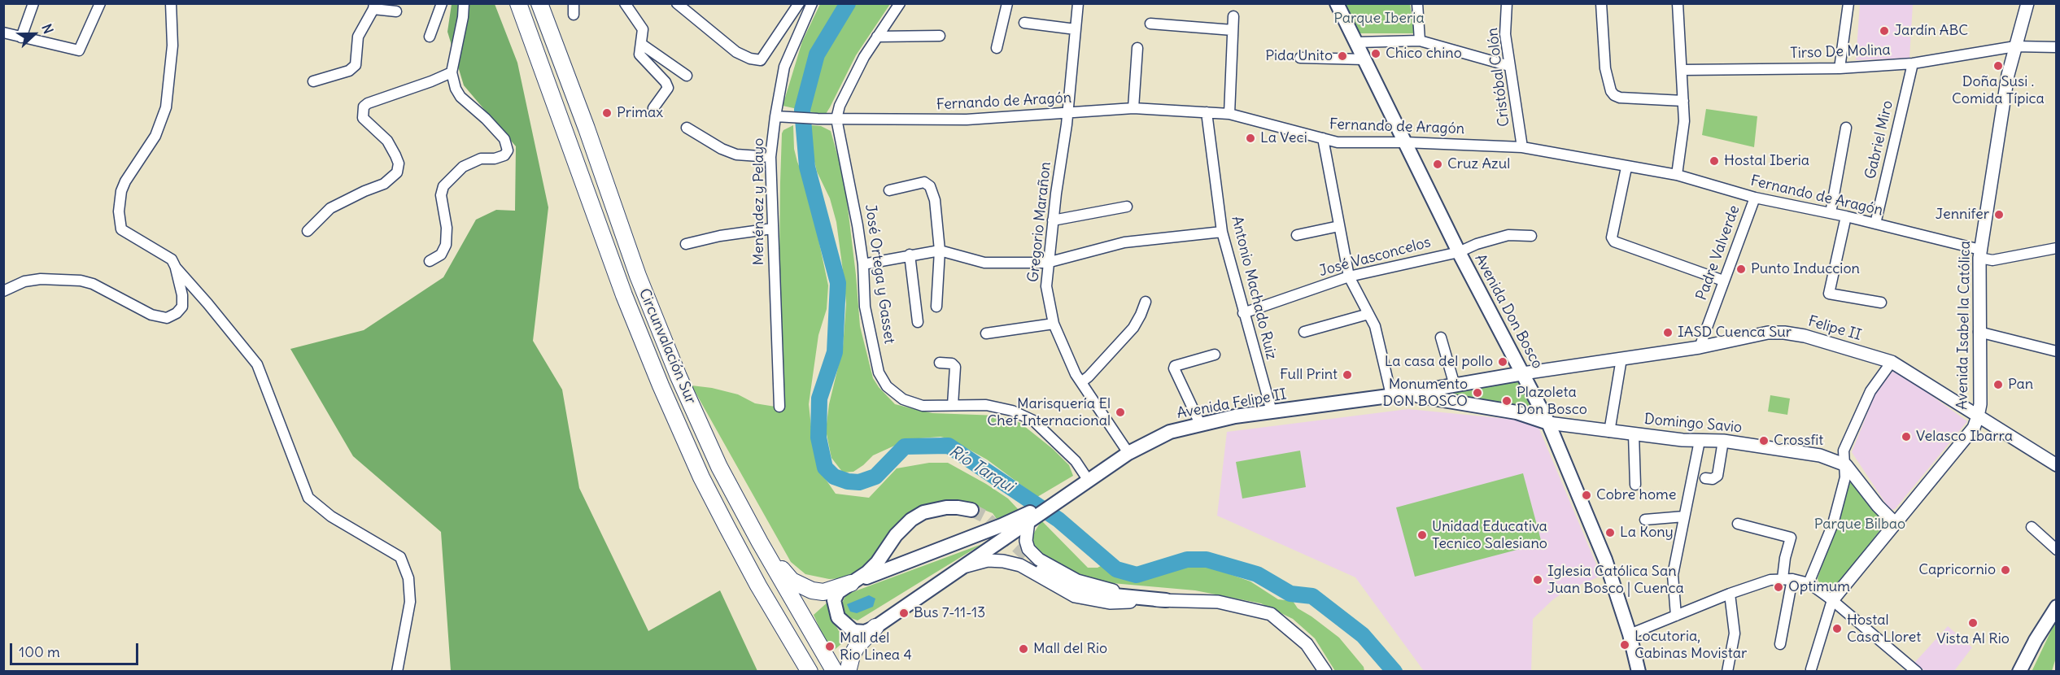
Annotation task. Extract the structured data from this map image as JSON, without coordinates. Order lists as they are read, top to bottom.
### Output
{
  "streets": {
    "highway": ["Circunvalación Sur"],
    "main road": ["Avenida Don Bosco", "Avenida Felipe II"],
    "street": [
      "Tirso De Molina",
      "Cristóbal Colón",
      "Fernando de Aragón",
      "Gabriel Miro",
      "Menéndez y Pelayo",
      "Gregorio Marañon",
      "Padre Valverde",
      "José Vasconcelos",
      "José Ortega y Gasset",
      "Antonio Machado Ruiz",
      "Avenida Isabel la Católica",
      "Felipe II",
      "Domingo Savio"
    ]
  },
  "crossings": [
    ["Tirso De Molina", "Gabriel Miro"],
    ["Tirso De Molina", "Avenida Isabel la Católica"],
    ["Cristóbal Colón", "Fernando de Aragón"],
    ["Fernando de Aragón", "Gabriel Miro"],
    ["Fernando de Aragón", "Menéndez y Pelayo"],
    ["Fernando de Aragón", "Gregorio Marañon"],
    ["Fernando de Aragón", "Padre Valverde"],
    ["Fernando de Aragón", "José Ortega y Gasset"],
    ["Fernando de Aragón", "Antonio Machado Ruiz"],
    ["Fernando de Aragón", "Avenida Don Bosco"],
    ["Fernando de Aragón", "Avenida Isabel la Católica"],
    ["Gregorio Marañon", "Avenida Felipe II"],
    ["Padre Valverde", "Felipe II"],
    ["José Vasconcelos", "Antonio Machado Ruiz"],
    ["José Vasconcelos", "Avenida Don Bosco"],
    ["José Ortega y Gasset", "Avenida Felipe II"],
    ["Antonio Machado Ruiz", "Avenida Felipe II"],
    ["Avenida Don Bosco", "Felipe II"],
    ["Avenida Don Bosco", "Avenida Felipe II"],
    ["Avenida Don Bosco", "Domingo Savio"],
    ["Avenida Isabel la Católica", "Felipe II"],
    ["Felipe II", "Avenida Felipe II"],
    ["Avenida Felipe II", "Domingo Savio"]
  ],
  "water": ["Río Tarqui"],
  "parks": ["Parque Iberia", "Parque Bilbao"],
  "places": [
    "Jardín ABC",
    "Chico chino",
    "Pida Unito",
    "Doña Susi . Comida Típica",
    "Primax",
    "La Veci",
    "Hostal Iberia",
    "Cruz Azul",
    "Jennifer",
    "Punto Induccion",
    "IASD Cuenca Sur",
    "La casa del pollo",
    "Full Print",
    "Pan",
    "Monumento DON BOSCO",
    "Plazoleta Don Bosco",
    "Marisquería El Chef Internacional",
    "Velasco Ibarra",
    "Crossfit",
    "Cobre home",
    "La Kony",
    "Unidad Educativa Tecnico Salesiano",
    "Capricornio",
    "Iglesia Católica San Juan Bosco | Cuenca",
    "Optimum",
    "Bus 7-11-13",
    "Vista Al Rio",
    "Hostal Casa Lloret",
    "Locutoria, Cabinas Movistar",
    "Mall del Rio Linea 4",
    "Mall del Rio"
  ],
  "scale_bar": "100 m",
  "north": "right"
}
